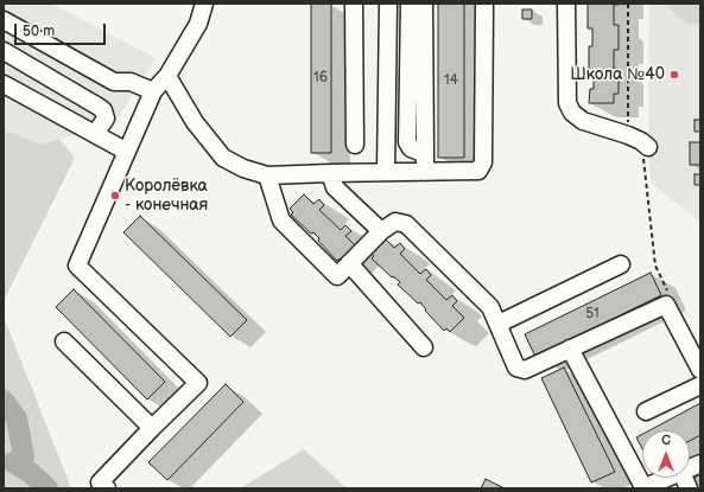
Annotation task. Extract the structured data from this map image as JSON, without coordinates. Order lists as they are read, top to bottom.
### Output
{
  "places": ["Школа №40", "Королёвка - конечная"],
  "house_numbers": ["16", "14", "51"],
  "scale_bar": "50 m",
  "north": "top"
}
